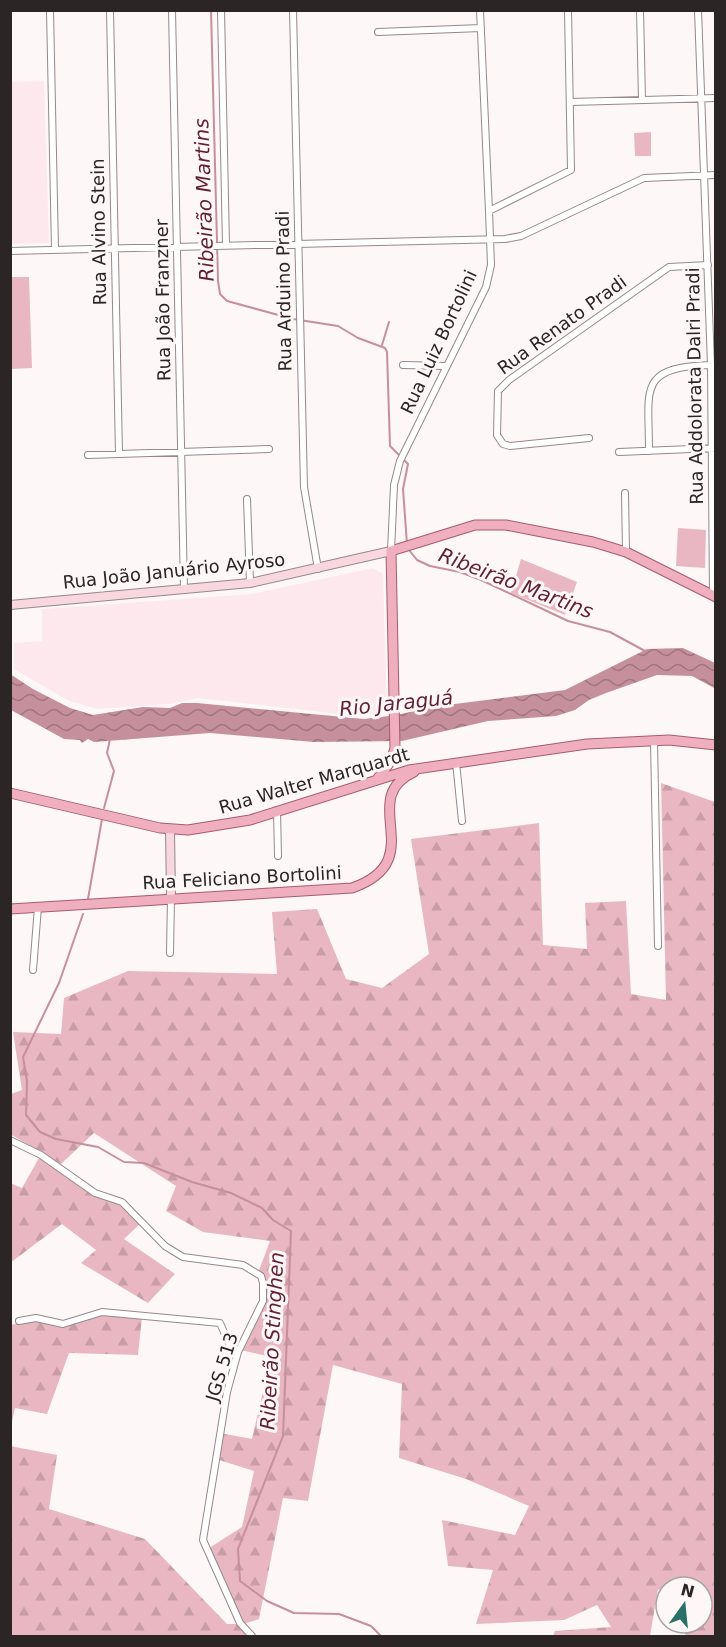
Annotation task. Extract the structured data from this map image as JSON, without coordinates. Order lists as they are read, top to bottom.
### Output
{
  "streets": {
    "main road": ["Rua João Januário Ayroso", "Rua Walter Marquardt", "Rua Feliciano Bortolini"],
    "street": [
      "Rua Alvino Stein",
      "Rua Arduino Pradi",
      "Rua João Franzner",
      "Rua Renato Pradi",
      "Rua Luiz Bortolini",
      "Rua Addolorata Dalri Pradi",
      "JGS 513"
    ]
  },
  "crossings": [
    ["Rua Arduino Pradi", "Rua João Januário Ayroso"],
    ["Rua João Franzner", "Rua João Januário Ayroso"],
    ["Rua Renato Pradi", "Rua Addolorata Dalri Pradi"],
    ["Rua Luiz Bortolini", "Rua João Januário Ayroso"],
    ["Rua Addolorata Dalri Pradi", "Rua João Januário Ayroso"]
  ],
  "water": ["Ribeirão Martins", "Rio Jaraguá", "Ribeirão Stinghen"],
  "north": "top"
}
